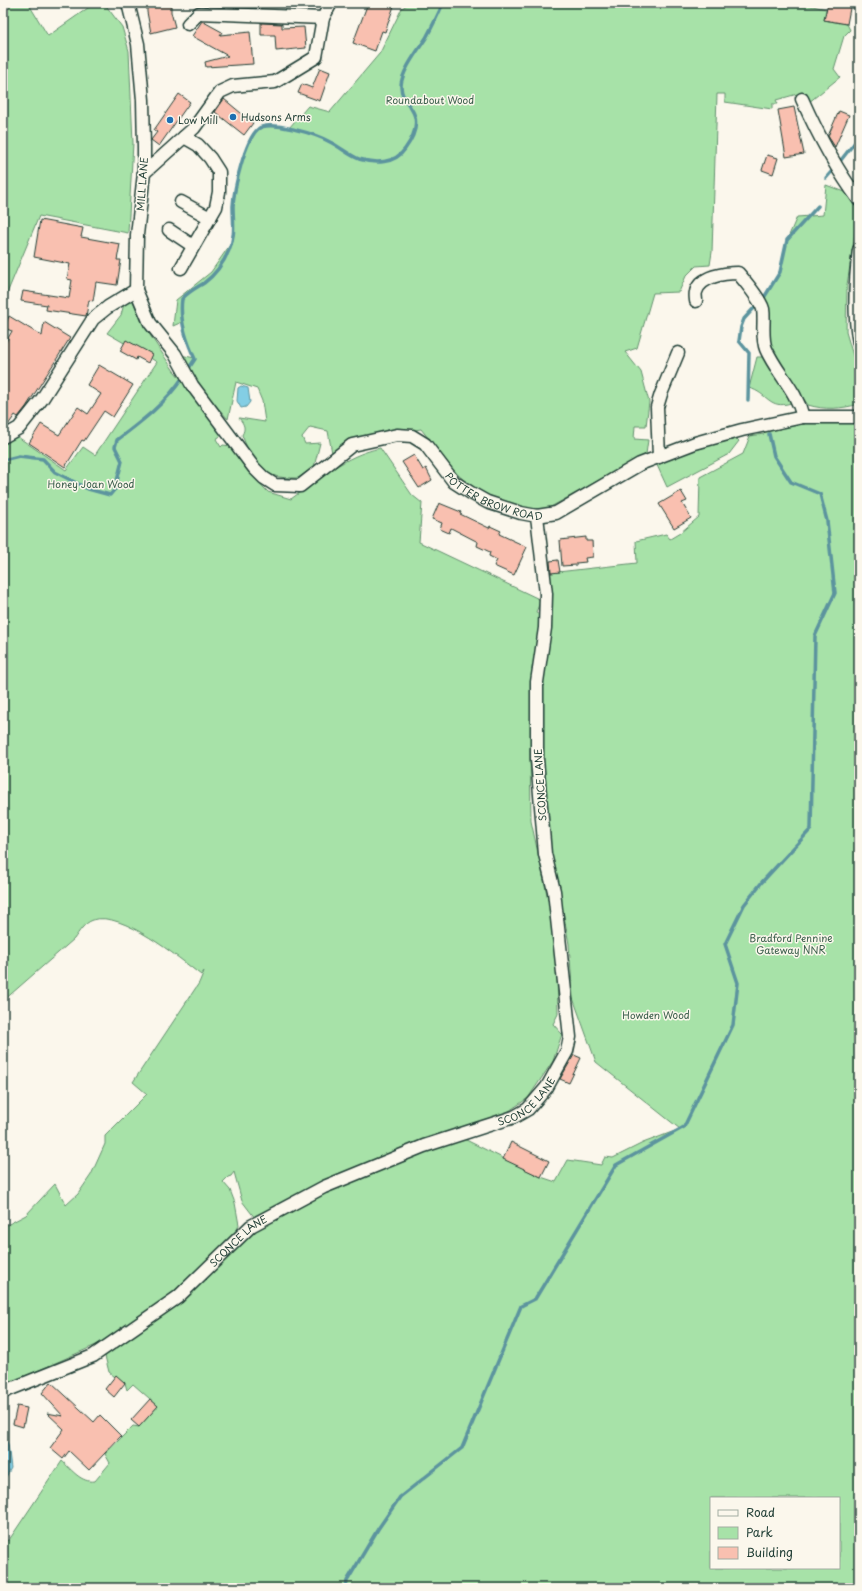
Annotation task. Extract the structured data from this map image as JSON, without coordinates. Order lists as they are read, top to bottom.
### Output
{
  "streets": {
    "street": ["MILL LANE", "POTTER BROW ROAD", "SCONCE LANE"]
  },
  "crossings": [
    ["MILL LANE", "POTTER BROW ROAD"],
    ["POTTER BROW ROAD", "SCONCE LANE"]
  ],
  "parks": [
    "Roundabout Wood",
    "Honey Joan Wood",
    "Bradford Pennine Gateway NNR",
    "Howden Wood"
  ],
  "places": ["Hudsons Arms", "Low Mill"],
  "legend": ["Road", "Park", "Building"]
}
